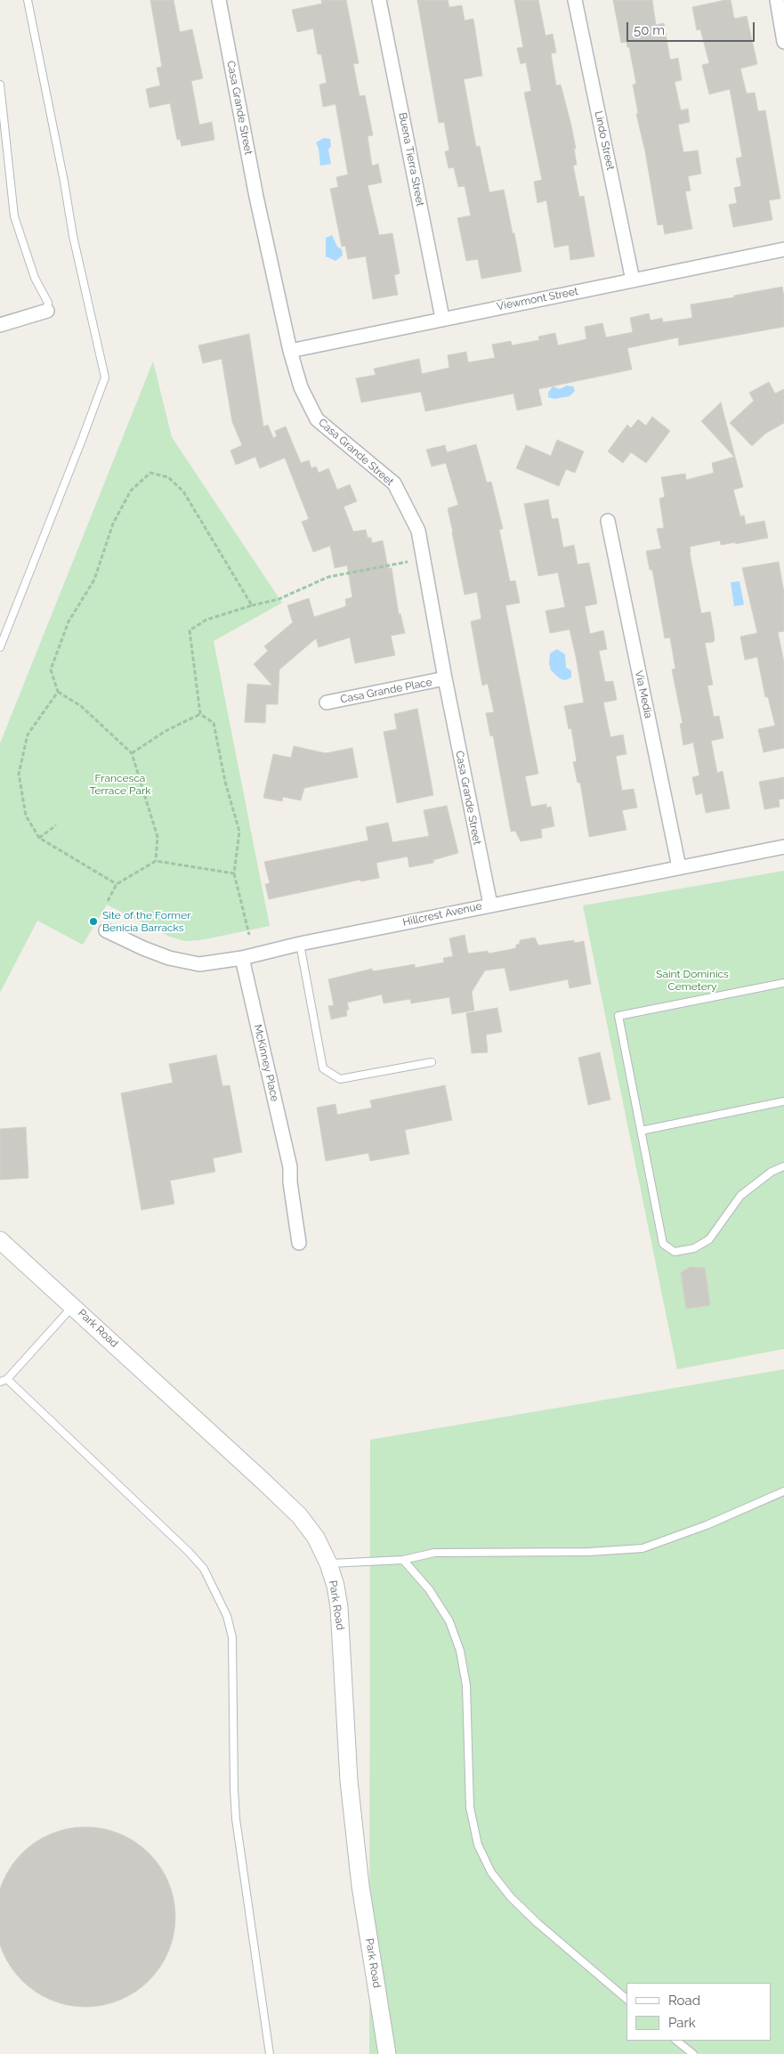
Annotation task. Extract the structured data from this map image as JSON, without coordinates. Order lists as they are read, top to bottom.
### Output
{
  "streets": {
    "street": [
      "Casa Grande Street",
      "Lindo Street",
      "Buena Tierra Street",
      "Viewmont Street",
      "Casa Grande Place",
      "Via Media",
      "Hillcrest Avenue",
      "McKinney Place",
      "Park Road"
    ]
  },
  "crossings": [
    ["Casa Grande Street", "Viewmont Street"],
    ["Casa Grande Street", "Casa Grande Place"],
    ["Casa Grande Street", "Hillcrest Avenue"],
    ["Lindo Street", "Viewmont Street"],
    ["Buena Tierra Street", "Viewmont Street"],
    ["Via Media", "Hillcrest Avenue"],
    ["Hillcrest Avenue", "McKinney Place"]
  ],
  "parks": ["Francesca Terrace Park", "Saint Dominics Cemetery"],
  "places": ["Site of the Former Benicia Barracks"],
  "legend": ["Road", "Park"],
  "scale_bar": "50 m"
}
